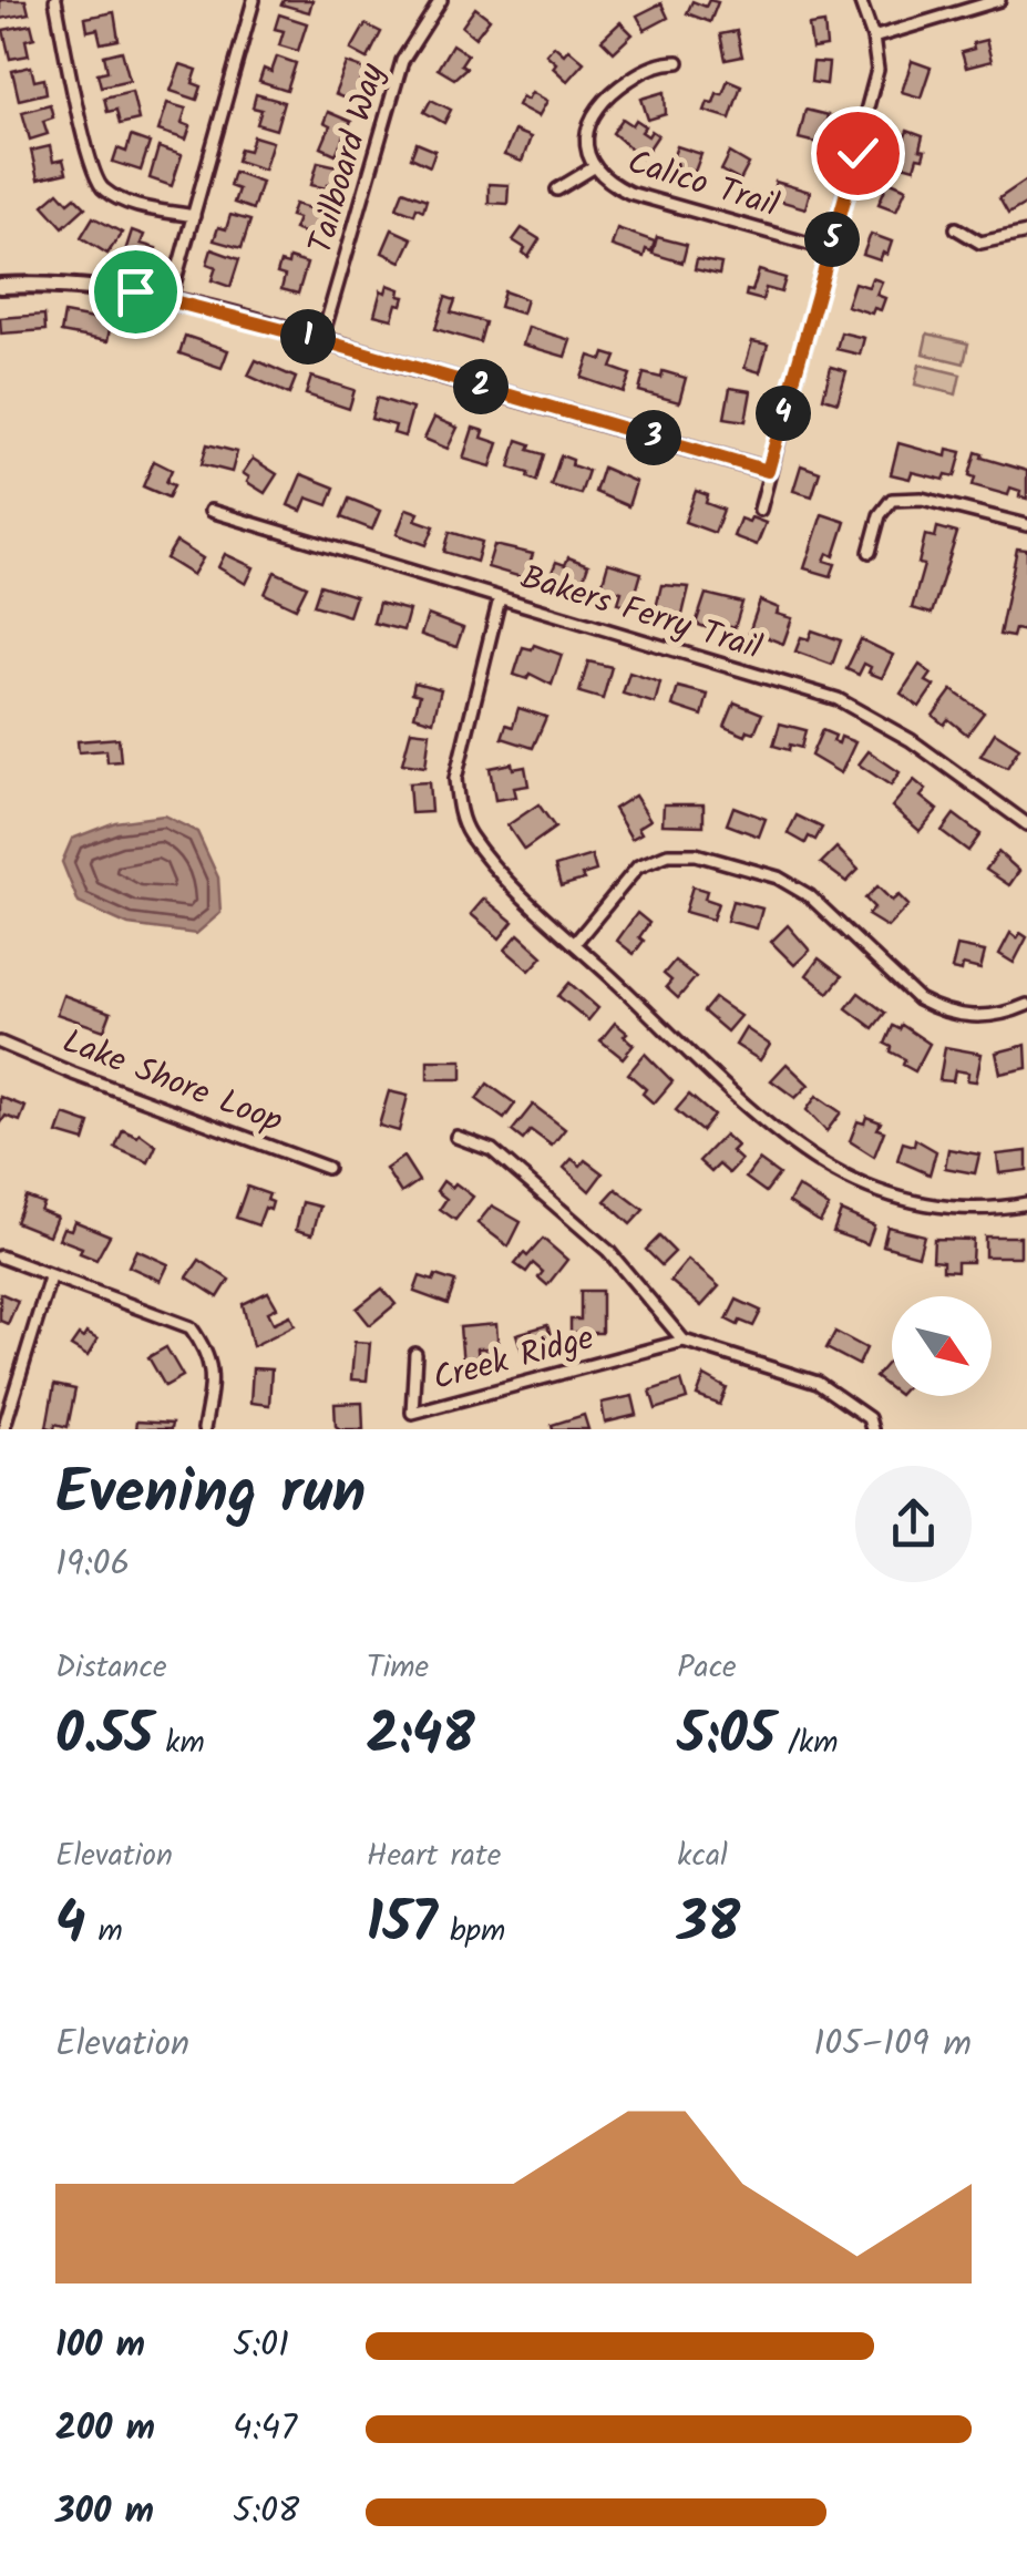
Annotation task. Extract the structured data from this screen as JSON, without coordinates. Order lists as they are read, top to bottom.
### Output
{
  "streets": {
    "street": [
      "Tailboard Way",
      "Calico Trail",
      "Bakers Ferry Trail",
      "Lake Shore Loop",
      "Creek Ridge"
    ]
  },
  "north": "bottom right",
  "page": {
    "pins": [
      "5",
      "1",
      "2",
      "4",
      "3"
    ],
    "heading": ["Evening run", "19:06"],
    "stats": [
      ["Distance", "0.55 km"],
      ["Time", "2:48"],
      ["Pace", "5:05 /km"],
      ["Elevation", "4 m"],
      ["Heart rate", "157 bpm"],
      ["kcal", "38"]
    ],
    "chart": ["Elevation", "105–109 m"],
    "list": [
      {
        "name": "100 m",
        "note": "5:01"
      },
      {
        "name": "200 m",
        "note": "4:47"
      },
      {
        "name": "300 m",
        "note": "5:08"
      }
    ]
  }
}
